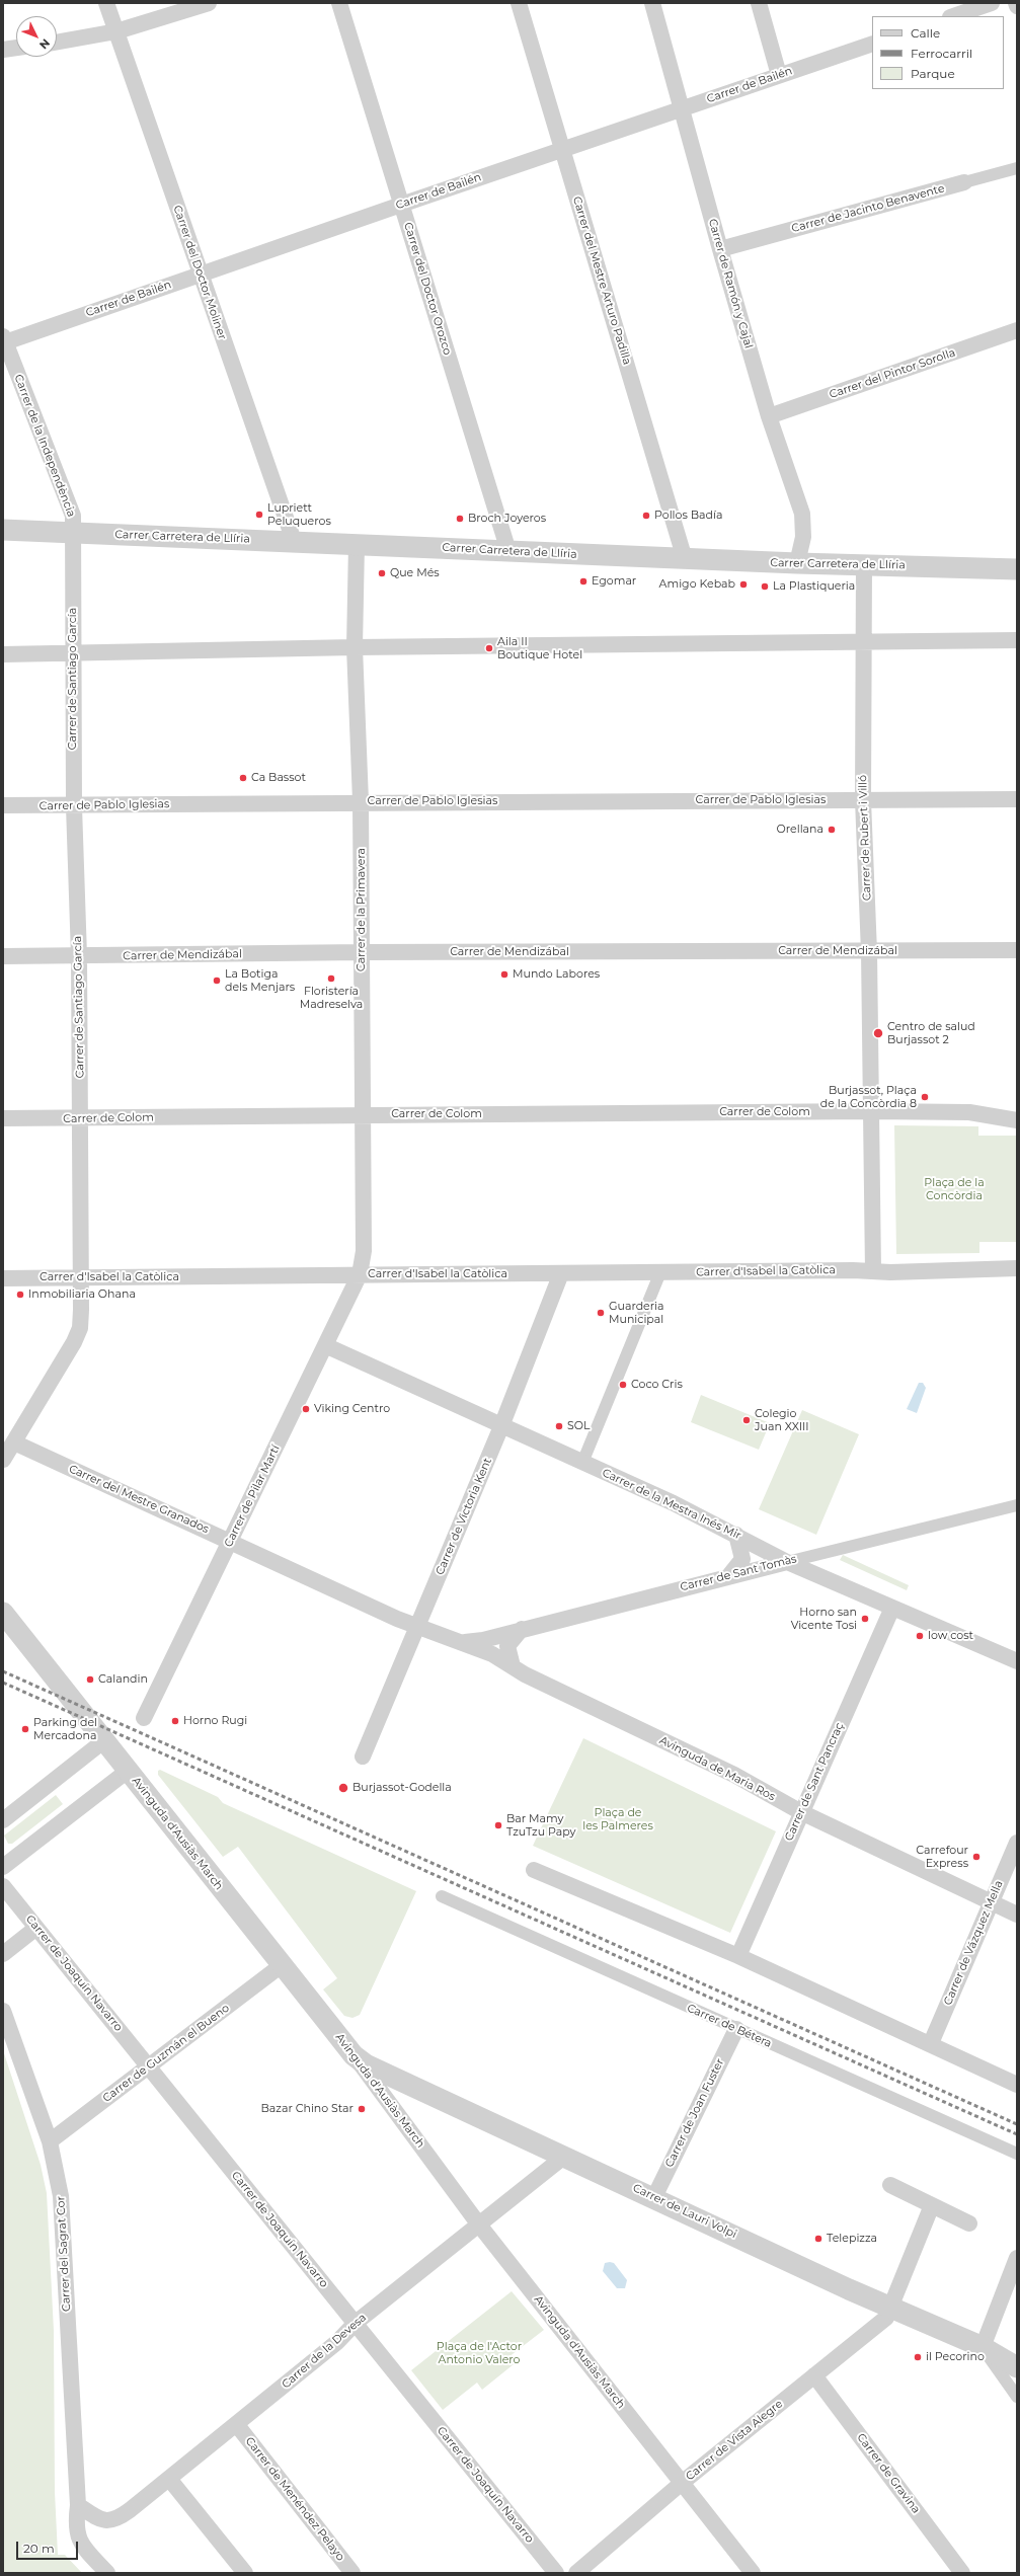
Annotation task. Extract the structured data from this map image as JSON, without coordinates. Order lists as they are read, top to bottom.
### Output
{
  "streets": {
    "street": [
      "Carrer de Bailén",
      "Carrer de Jacinto Benavente",
      "Carrer del Doctor Moliner",
      "Carrer del Mestre Arturo Padilla",
      "Carrer de Ramón y Cajal",
      "Carrer del Doctor Orozco",
      "Carrer del Pintor Sorolla",
      "Carrer de la Independència",
      "Carrer Carretera de Llíria",
      "Carrer de Santiago García",
      "Carrer de Pablo Iglesias",
      "Carrer de Rubert i Villó",
      "Carrer de la Primavera",
      "Carrer de Mendizábal",
      "Carrer de Colom",
      "Carrer d'Isabel la Catòlica",
      "Carrer de Pilar Martí",
      "Carrer del Mestre Granados",
      "Carrer de la Mestra Inés Mir",
      "Carrer de Victoria Kent",
      "Carrer de Sant Tomàs",
      "Avinguda de Maria Ros",
      "Carrer de Sant Pancraç",
      "Avinguda d'Ausiàs March",
      "Carrer de Vázquez Mella",
      "Carrer de Joaquín Navarro",
      "Carrer de Bétera",
      "Carrer de Guzmán el Bueno",
      "Carrer de Joan Fuster",
      "Carrer de Lauri Volpi",
      "Carrer del Sagrat Cor",
      "Carrer de la Devesa",
      "Carrer de Vista Alegre",
      "Carrer de Gravina",
      "Carrer de Menéndez Pelayo"
    ]
  },
  "crossings": [
    ["Carrer de Bailén", "Carrer del Doctor Moliner"],
    ["Carrer de Bailén", "Carrer del Mestre Arturo Padilla"],
    ["Carrer de Bailén", "Carrer de Ramón y Cajal"],
    ["Carrer de Bailén", "Carrer del Doctor Orozco"],
    ["Carrer de Bailén", "Carrer de la Independència"],
    ["Carrer de Jacinto Benavente", "Carrer de Ramón y Cajal"],
    ["Carrer del Doctor Moliner", "Carrer Carretera de Llíria"],
    ["Carrer del Mestre Arturo Padilla", "Carrer Carretera de Llíria"],
    ["Carrer de Ramón y Cajal", "Carrer del Pintor Sorolla"],
    ["Carrer de Ramón y Cajal", "Carrer Carretera de Llíria"],
    ["Carrer del Doctor Orozco", "Carrer Carretera de Llíria"],
    ["Carrer de la Independència", "Carrer Carretera de Llíria"],
    ["Carrer de la Independència", "Carrer de Santiago García"],
    ["Carrer Carretera de Llíria", "Carrer de Santiago García"],
    ["Carrer Carretera de Llíria", "Carrer de Rubert i Villó"],
    ["Carrer Carretera de Llíria", "Carrer de la Primavera"],
    ["Carrer de Santiago García", "Carrer de Pablo Iglesias"],
    ["Carrer de Santiago García", "Carrer de Mendizábal"],
    ["Carrer de Santiago García", "Carrer de Colom"],
    ["Carrer de Santiago García", "Carrer d'Isabel la Catòlica"],
    ["Carrer de Santiago García", "Carrer del Mestre Granados"],
    ["Carrer de Pablo Iglesias", "Carrer de Rubert i Villó"],
    ["Carrer de Pablo Iglesias", "Carrer de la Primavera"],
    ["Carrer de Rubert i Villó", "Carrer de Mendizábal"],
    ["Carrer de Rubert i Villó", "Carrer de Colom"],
    ["Carrer de la Primavera", "Carrer de Mendizábal"],
    ["Carrer de la Primavera", "Carrer de Colom"],
    ["Carrer de la Primavera", "Carrer d'Isabel la Catòlica"],
    ["Carrer de la Primavera", "Carrer de Pilar Martí"],
    ["Carrer d'Isabel la Catòlica", "Carrer de Pilar Martí"],
    ["Carrer d'Isabel la Catòlica", "Carrer de Victoria Kent"],
    ["Carrer de Pilar Martí", "Carrer del Mestre Granados"],
    ["Carrer de Pilar Martí", "Carrer de la Mestra Inés Mir"],
    ["Carrer del Mestre Granados", "Carrer de Victoria Kent"],
    ["Carrer del Mestre Granados", "Avinguda de Maria Ros"],
    ["Carrer de la Mestra Inés Mir", "Carrer de Victoria Kent"],
    ["Carrer de la Mestra Inés Mir", "Carrer de Sant Tomàs"],
    ["Carrer de la Mestra Inés Mir", "Carrer de Sant Pancraç"],
    ["Carrer de Victoria Kent", "Avinguda de Maria Ros"],
    ["Carrer de Sant Tomàs", "Avinguda de Maria Ros"],
    ["Avinguda de Maria Ros", "Carrer de Sant Pancraç"],
    ["Avinguda de Maria Ros", "Carrer de Vázquez Mella"],
    ["Avinguda d'Ausiàs March", "Carrer de Guzmán el Bueno"],
    ["Avinguda d'Ausiàs March", "Carrer de Lauri Volpi"],
    ["Avinguda d'Ausiàs March", "Carrer de la Devesa"],
    ["Avinguda d'Ausiàs March", "Carrer de Vista Alegre"],
    ["Carrer de Joaquín Navarro", "Carrer de Guzmán el Bueno"],
    ["Carrer de Joaquín Navarro", "Carrer de la Devesa"],
    ["Carrer de Bétera", "Carrer de Joan Fuster"],
    ["Carrer de Guzmán el Bueno", "Carrer del Sagrat Cor"],
    ["Carrer de Joan Fuster", "Carrer de Lauri Volpi"],
    ["Carrer de Lauri Volpi", "Carrer de la Devesa"],
    ["Carrer de Lauri Volpi", "Carrer de Vista Alegre"],
    ["Carrer del Sagrat Cor", "Carrer de la Devesa"],
    ["Carrer de la Devesa", "Carrer de Menéndez Pelayo"],
    ["Carrer de Vista Alegre", "Carrer de Gravina"]
  ],
  "parks": ["Plaça de la Concòrdia", "Plaça de les Palmeres", "Plaça de l'Actor Antonio Valero"],
  "places": [
    "Lupriett Peluqueros",
    "Pollos Badía",
    "Broch Joyeros",
    "Que Més",
    "Egomar",
    "Amigo Kebab",
    "La Plastiqueria",
    "Aila II Boutique Hotel",
    "Ca Bassot",
    "Orellana",
    "Mundo Labores",
    "Floristería Madreselva",
    "La Botiga dels Menjars",
    "Centro de salud Burjassot 2",
    "Burjassot, Plaça de la Concòrdia 8",
    "Inmobiliaria Ohana",
    "Guarderia Municipal",
    "Coco Cris",
    "Viking Centro",
    "Colegio Juan XXIII",
    "SOL",
    "Horno san Vicente Tosi",
    "low cost",
    "Calandin",
    "Horno Rugi",
    "Parking del Mercadona",
    "Burjassot-Godella",
    "Bar Mamy TzuTzu Papy",
    "Carrefour Express",
    "Bazar Chino Star",
    "Telepizza",
    "il Pecorino"
  ],
  "legend": ["Calle", "Ferrocarril", "Parque"],
  "scale_bar": "20 m",
  "north": "bottom right"
}
